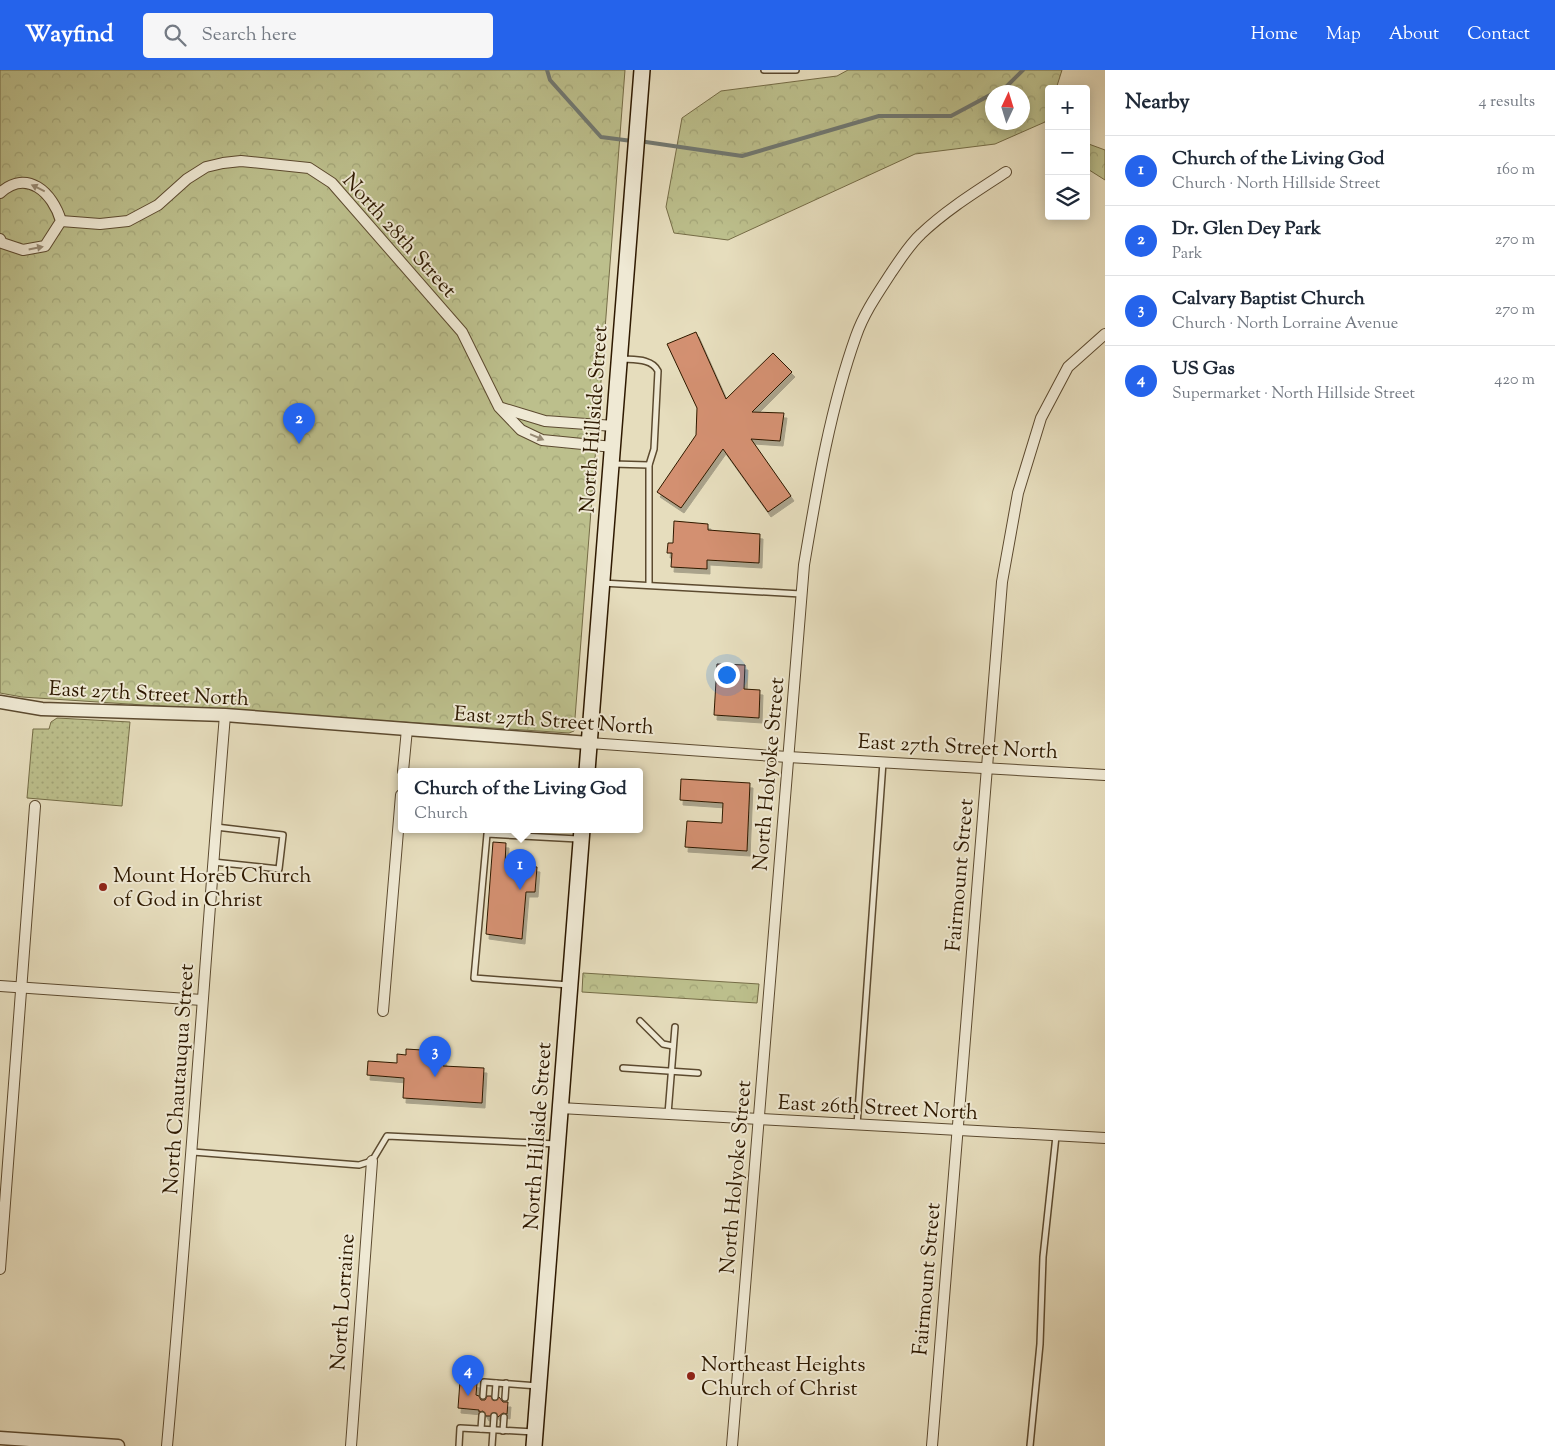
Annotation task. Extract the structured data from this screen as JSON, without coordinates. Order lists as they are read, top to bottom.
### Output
{
  "streets": {
    "main road": ["North Hillside Street"],
    "street": [
      "North 28th Street",
      "East 27th Street North",
      "North Holyoke Street",
      "Fairmount Street",
      "North Chautauqua Street",
      "East 26th Street North",
      "North Lorraine"
    ]
  },
  "crossings": [
    ["North 28th Street", "North Hillside Street"],
    ["North Hillside Street", "East 27th Street North"],
    ["North Hillside Street", "East 26th Street North"],
    ["East 27th Street North", "North Holyoke Street"],
    ["East 27th Street North", "Fairmount Street"],
    ["East 27th Street North", "North Chautauqua Street"],
    ["North Holyoke Street", "East 26th Street North"],
    ["Fairmount Street", "East 26th Street North"]
  ],
  "places": ["Mount Horeb Church of God in Christ", "Northeast Heights Church of Christ"],
  "north": "top",
  "page": {
    "header": "Wayfind",
    "search": "Search here",
    "nav": [
      "Home",
      "Map",
      "About",
      "Contact"
    ],
    "heading": ["Nearby", "4 results"],
    "map_buttons": ["+", "−"],
    "list": [
      {
        "mark": "1",
        "name": "Church of the Living God",
        "note": "Church · North Hillside Street",
        "value": "160 m"
      },
      {
        "mark": "2",
        "name": "Dr. Glen Dey Park",
        "note": "Park",
        "value": "270 m"
      },
      {
        "mark": "3",
        "name": "Calvary Baptist Church",
        "note": "Church · North Lorraine Avenue",
        "value": "270 m"
      },
      {
        "mark": "4",
        "name": "US Gas",
        "note": "Supermarket · North Hillside Street",
        "value": "420 m"
      }
    ],
    "pins": [
      "2",
      "1",
      "3",
      "4"
    ],
    "popup": ["Church of the Living God", "Church"]
  }
}
